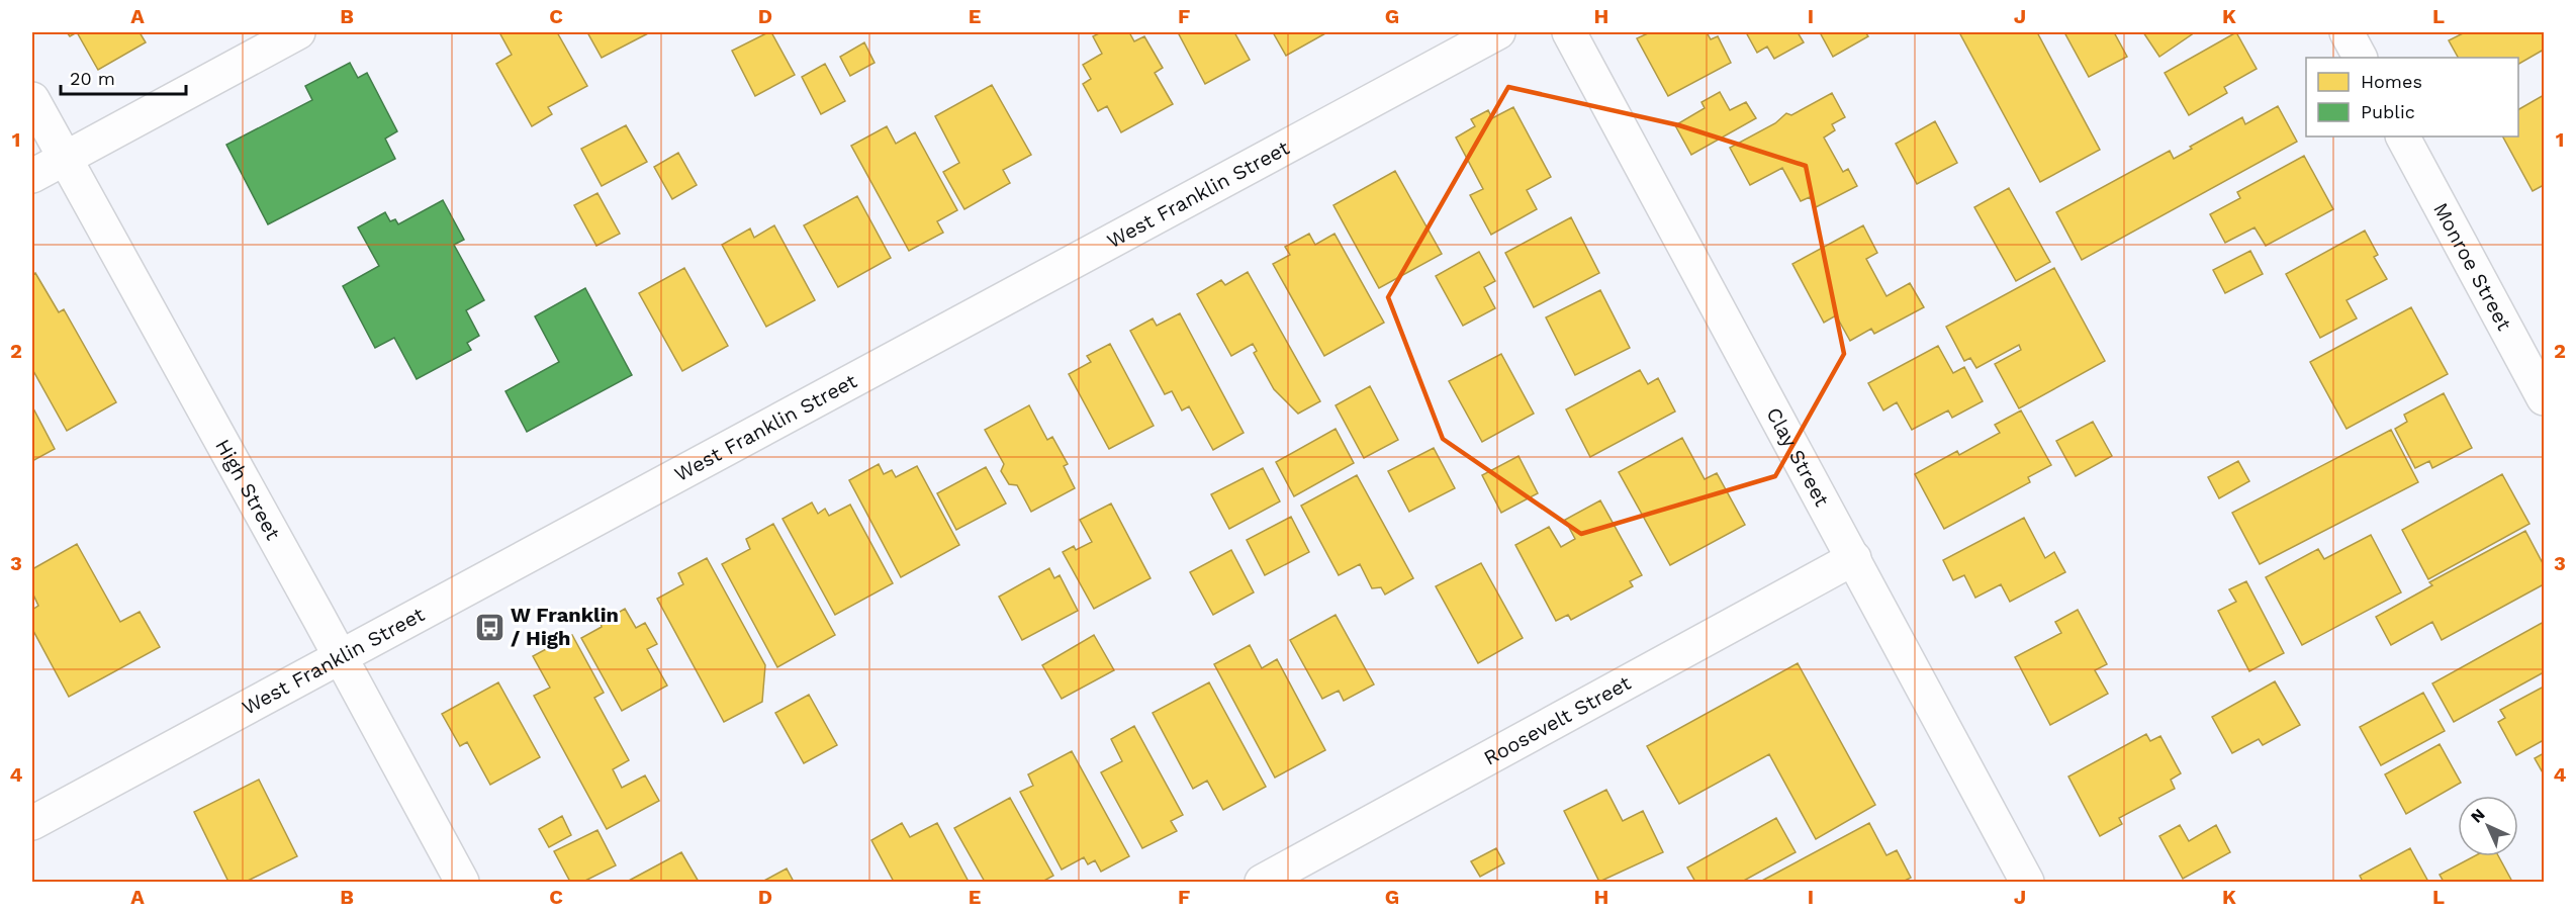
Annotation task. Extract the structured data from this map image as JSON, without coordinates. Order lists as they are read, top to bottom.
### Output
{
  "streets": {
    "street": [
      "West Franklin Street",
      "Monroe Street",
      "Clay Street",
      "High Street",
      "Roosevelt Street"
    ]
  },
  "crossings": [
    ["West Franklin Street", "High Street"],
    ["Clay Street", "Roosevelt Street"]
  ],
  "places": {
    "bus stop": ["W Franklin / High"]
  },
  "legend": ["Homes", "Public"],
  "scale_bar": "20 m",
  "north": "top left",
  "grid": {
    "columns": [
      "A",
      "B",
      "C",
      "D",
      "E",
      "F",
      "G",
      "H",
      "I",
      "J",
      "K",
      "L"
    ],
    "rows": [
      "1",
      "2",
      "3",
      "4"
    ]
  }
}
